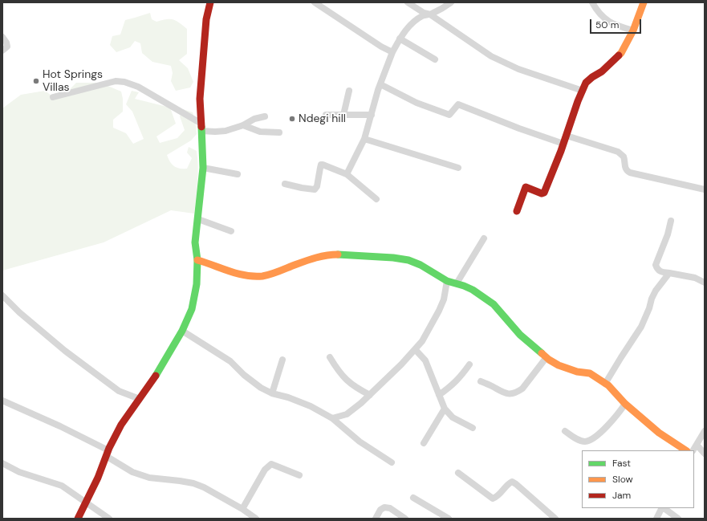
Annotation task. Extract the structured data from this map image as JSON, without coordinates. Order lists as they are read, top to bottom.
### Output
{
  "places": ["Hot Springs Villas", "Ndegi hill"],
  "legend": ["Fast", "Slow", "Jam"],
  "scale_bar": "50 m"
}
